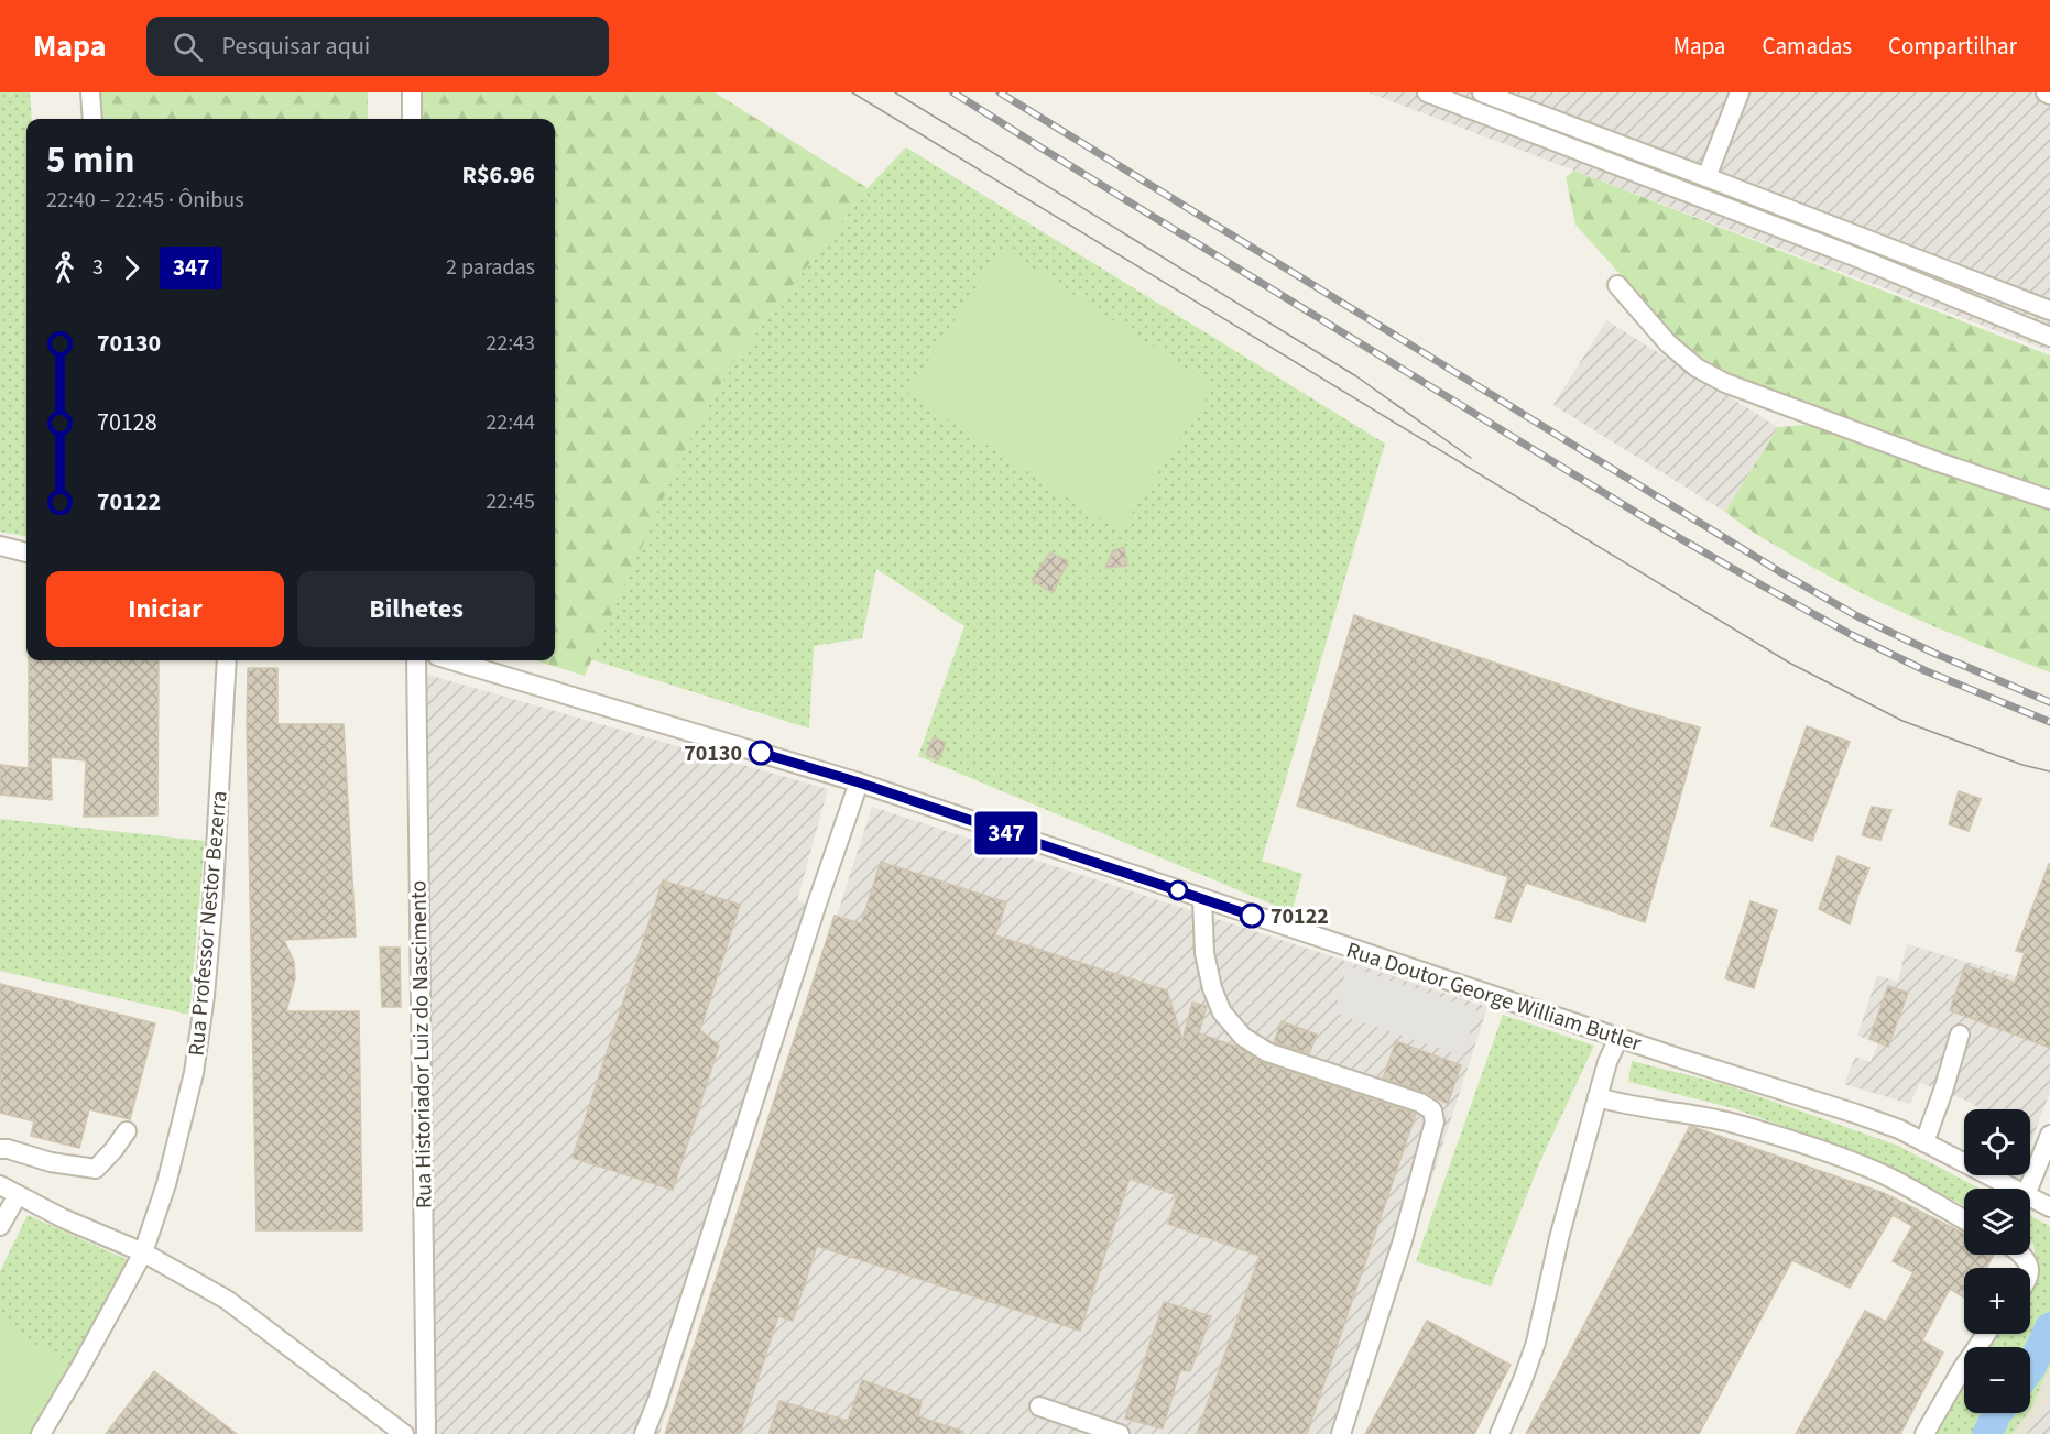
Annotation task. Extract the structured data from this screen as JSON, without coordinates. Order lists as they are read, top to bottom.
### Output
{
  "streets": {
    "street": ["Rua Professor Nestor Bezerra", "Rua Doutor George William Butler", "Rua Historiador Luiz do Nascimento"]
  },
  "places": ["70130", "70122"],
  "lines": ["bus line 347"],
  "page": {
    "header": "Mapa",
    "search": "Pesquisar aqui",
    "nav": ["Mapa", "Camadas", "Compartilhar"],
    "on_map": "347",
    "heading": ["5 min", "22:40 – 22:45 · Ônibus", "R$6.96"],
    "legs": ["3", "347", "2 paradas"],
    "list": [
      {
        "name": "70130",
        "value": "22:43"
      },
      {
        "name": "70128",
        "value": "22:44"
      },
      {
        "name": "70122",
        "value": "22:45"
      }
    ],
    "buttons": ["Iniciar", "Bilhetes"],
    "map_buttons": ["+", "−"]
  }
}
